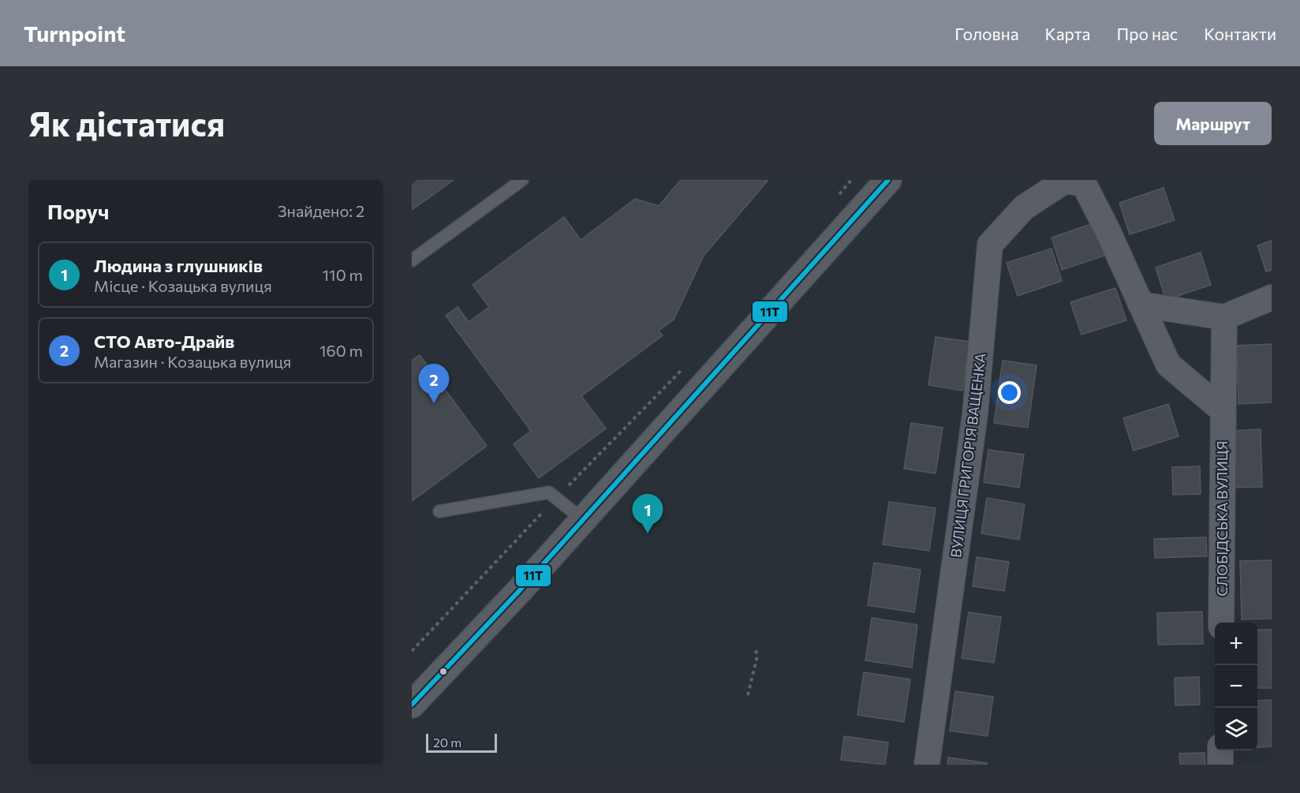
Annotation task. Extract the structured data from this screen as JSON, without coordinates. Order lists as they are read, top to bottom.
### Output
{
  "streets": {
    "street": ["ВУЛИЦЯ ГРИГОРІЯ ВАЩЕНКА", "СЛОБІДСЬКА ВУЛИЦЯ"]
  },
  "lines": ["transit line 11Т"],
  "scale_bar": "20 m",
  "page": {
    "header": "Turnpoint",
    "nav": [
      "Головна",
      "Карта",
      "Про нас",
      "Контакти"
    ],
    "buttons": "Маршрут",
    "title": "Як дістатися",
    "heading": ["Поруч", "Знайдено: 2"],
    "list": [
      {
        "mark": "1",
        "name": "Людина з глушників",
        "note": "Місце · Козацька вулиця",
        "value": "110 m"
      },
      {
        "mark": "2",
        "name": "СТО Авто-Драйв",
        "note": "Магазин · Козацька вулиця",
        "value": "160 m"
      }
    ],
    "pins": ["2", "1"],
    "map_buttons": ["+", "−"],
    "scale": "20 m"
  }
}
